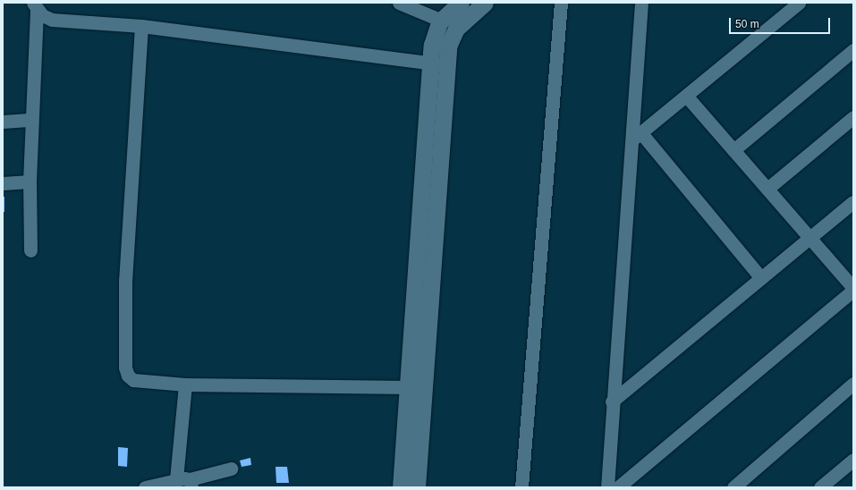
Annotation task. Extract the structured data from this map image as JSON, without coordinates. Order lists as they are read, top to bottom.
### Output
{
  "scale_bar": "50 m"
}
